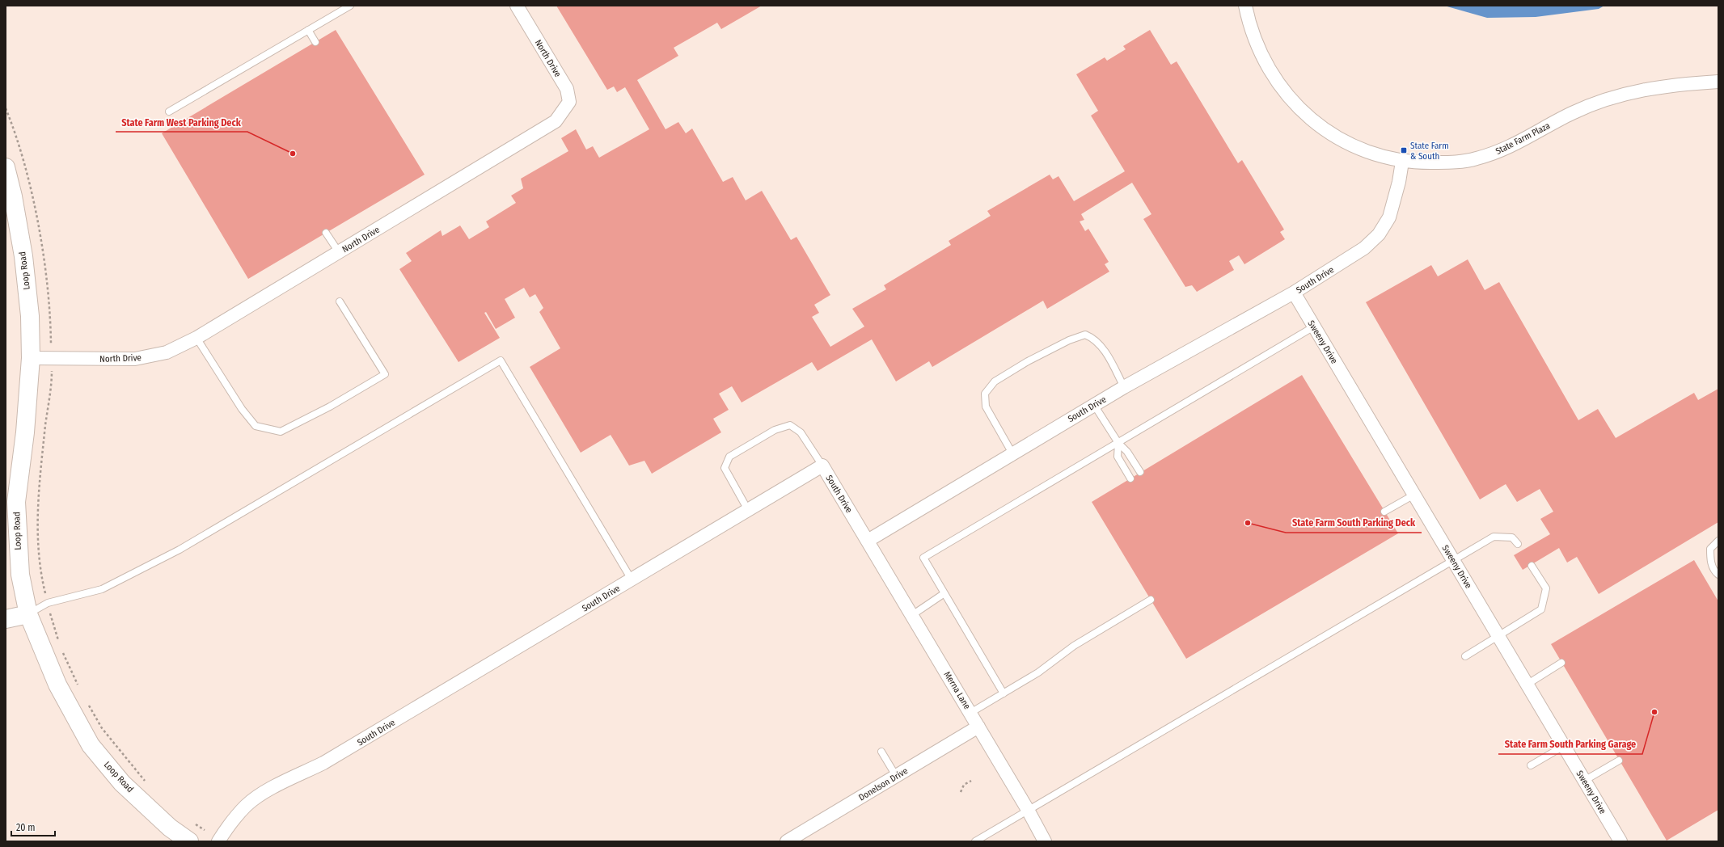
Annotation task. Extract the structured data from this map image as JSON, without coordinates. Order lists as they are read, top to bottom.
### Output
{
  "streets": {
    "street": [
      "North Drive",
      "State Farm Plaza",
      "Loop Road",
      "South Drive",
      "Sweeny Drive",
      "Merna Lane",
      "Donelson Drive"
    ]
  },
  "crossings": [
    ["North Drive", "Loop Road"],
    ["State Farm Plaza", "South Drive"],
    ["South Drive", "Sweeny Drive"],
    ["South Drive", "Merna Lane"],
    ["Merna Lane", "Donelson Drive"]
  ],
  "places": {
    "transit": ["State Farm & South"],
    "other": ["State Farm West Parking Deck", "State Farm South Parking Deck", "State Farm South Parking Garage"]
  },
  "scale_bar": "20 m"
}
